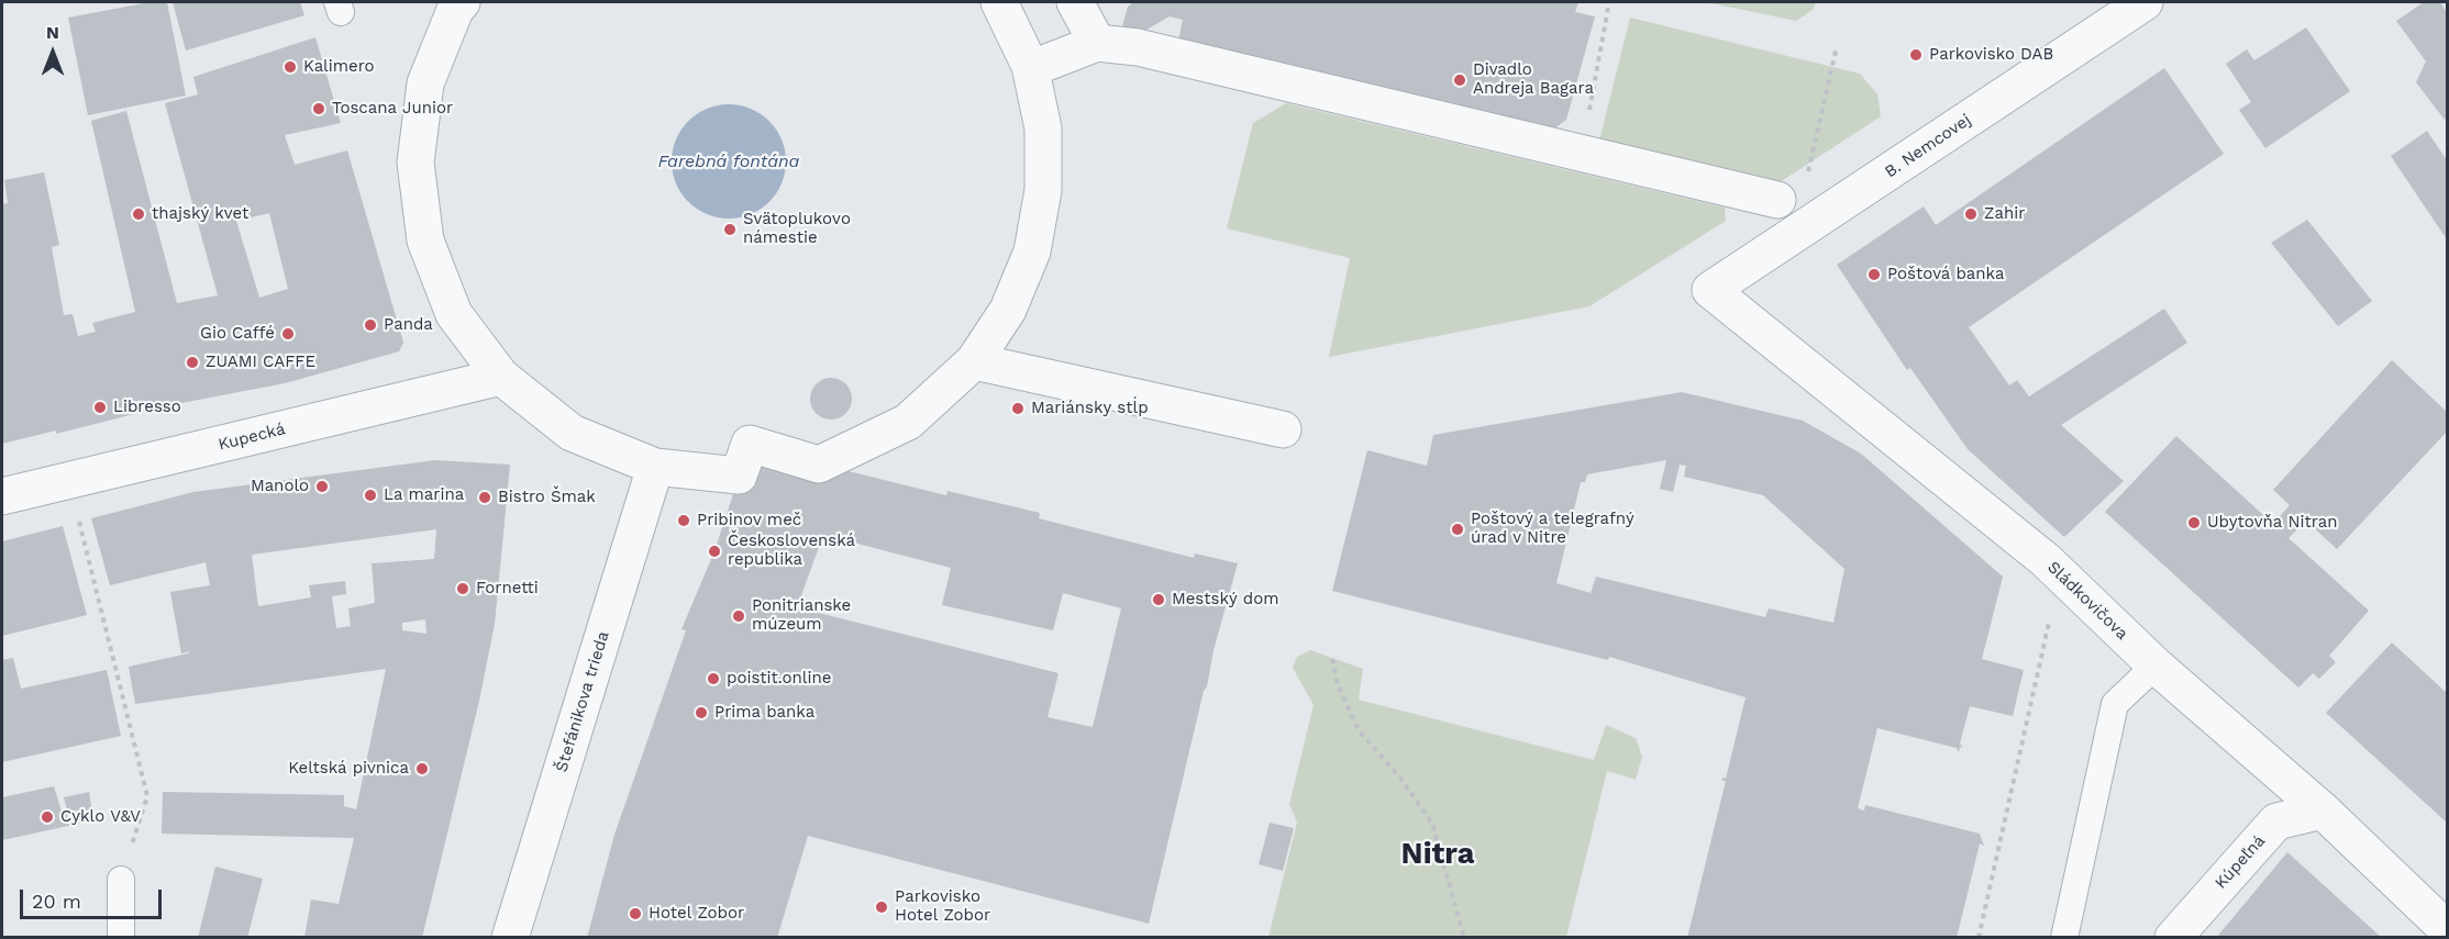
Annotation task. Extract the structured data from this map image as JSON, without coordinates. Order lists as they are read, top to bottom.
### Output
{
  "streets": {
    "street": [
      "B. Nemcovej",
      "Kupecká",
      "Sládkovičova",
      "Štefánikova trieda",
      "Kúpeľná"
    ]
  },
  "crossings": [
    ["B. Nemcovej", "Sládkovičova"],
    ["Sládkovičova", "Kúpeľná"]
  ],
  "districts": ["Nitra"],
  "water": ["Farebná fontána"],
  "places": [
    "Parkovisko DAB",
    "Kalimero",
    "Divadlo Andreja Bagara",
    "Toscana Junior",
    "thajský kvet",
    "Zahir",
    "Svätoplukovo námestie",
    "Poštová banka",
    "Panda",
    "Gio Caffé",
    "ZUAMI CAFFE",
    "Libresso",
    "Mariánsky stĺp",
    "Manolo",
    "La marina",
    "Bistro Šmak",
    "Pribinov meč",
    "Ubytovňa Nitran",
    "Poštový a telegrafný úrad v Nitre",
    "Československá republika",
    "Fornetti",
    "Mestský dom",
    "Ponitrianske múzeum",
    "poistit.online",
    "Prima banka",
    "Keltská pivnica",
    "Cyklo V&V",
    "Parkovisko Hotel Zobor",
    "Hotel Zobor"
  ],
  "scale_bar": "20 m",
  "north": "top"
}
